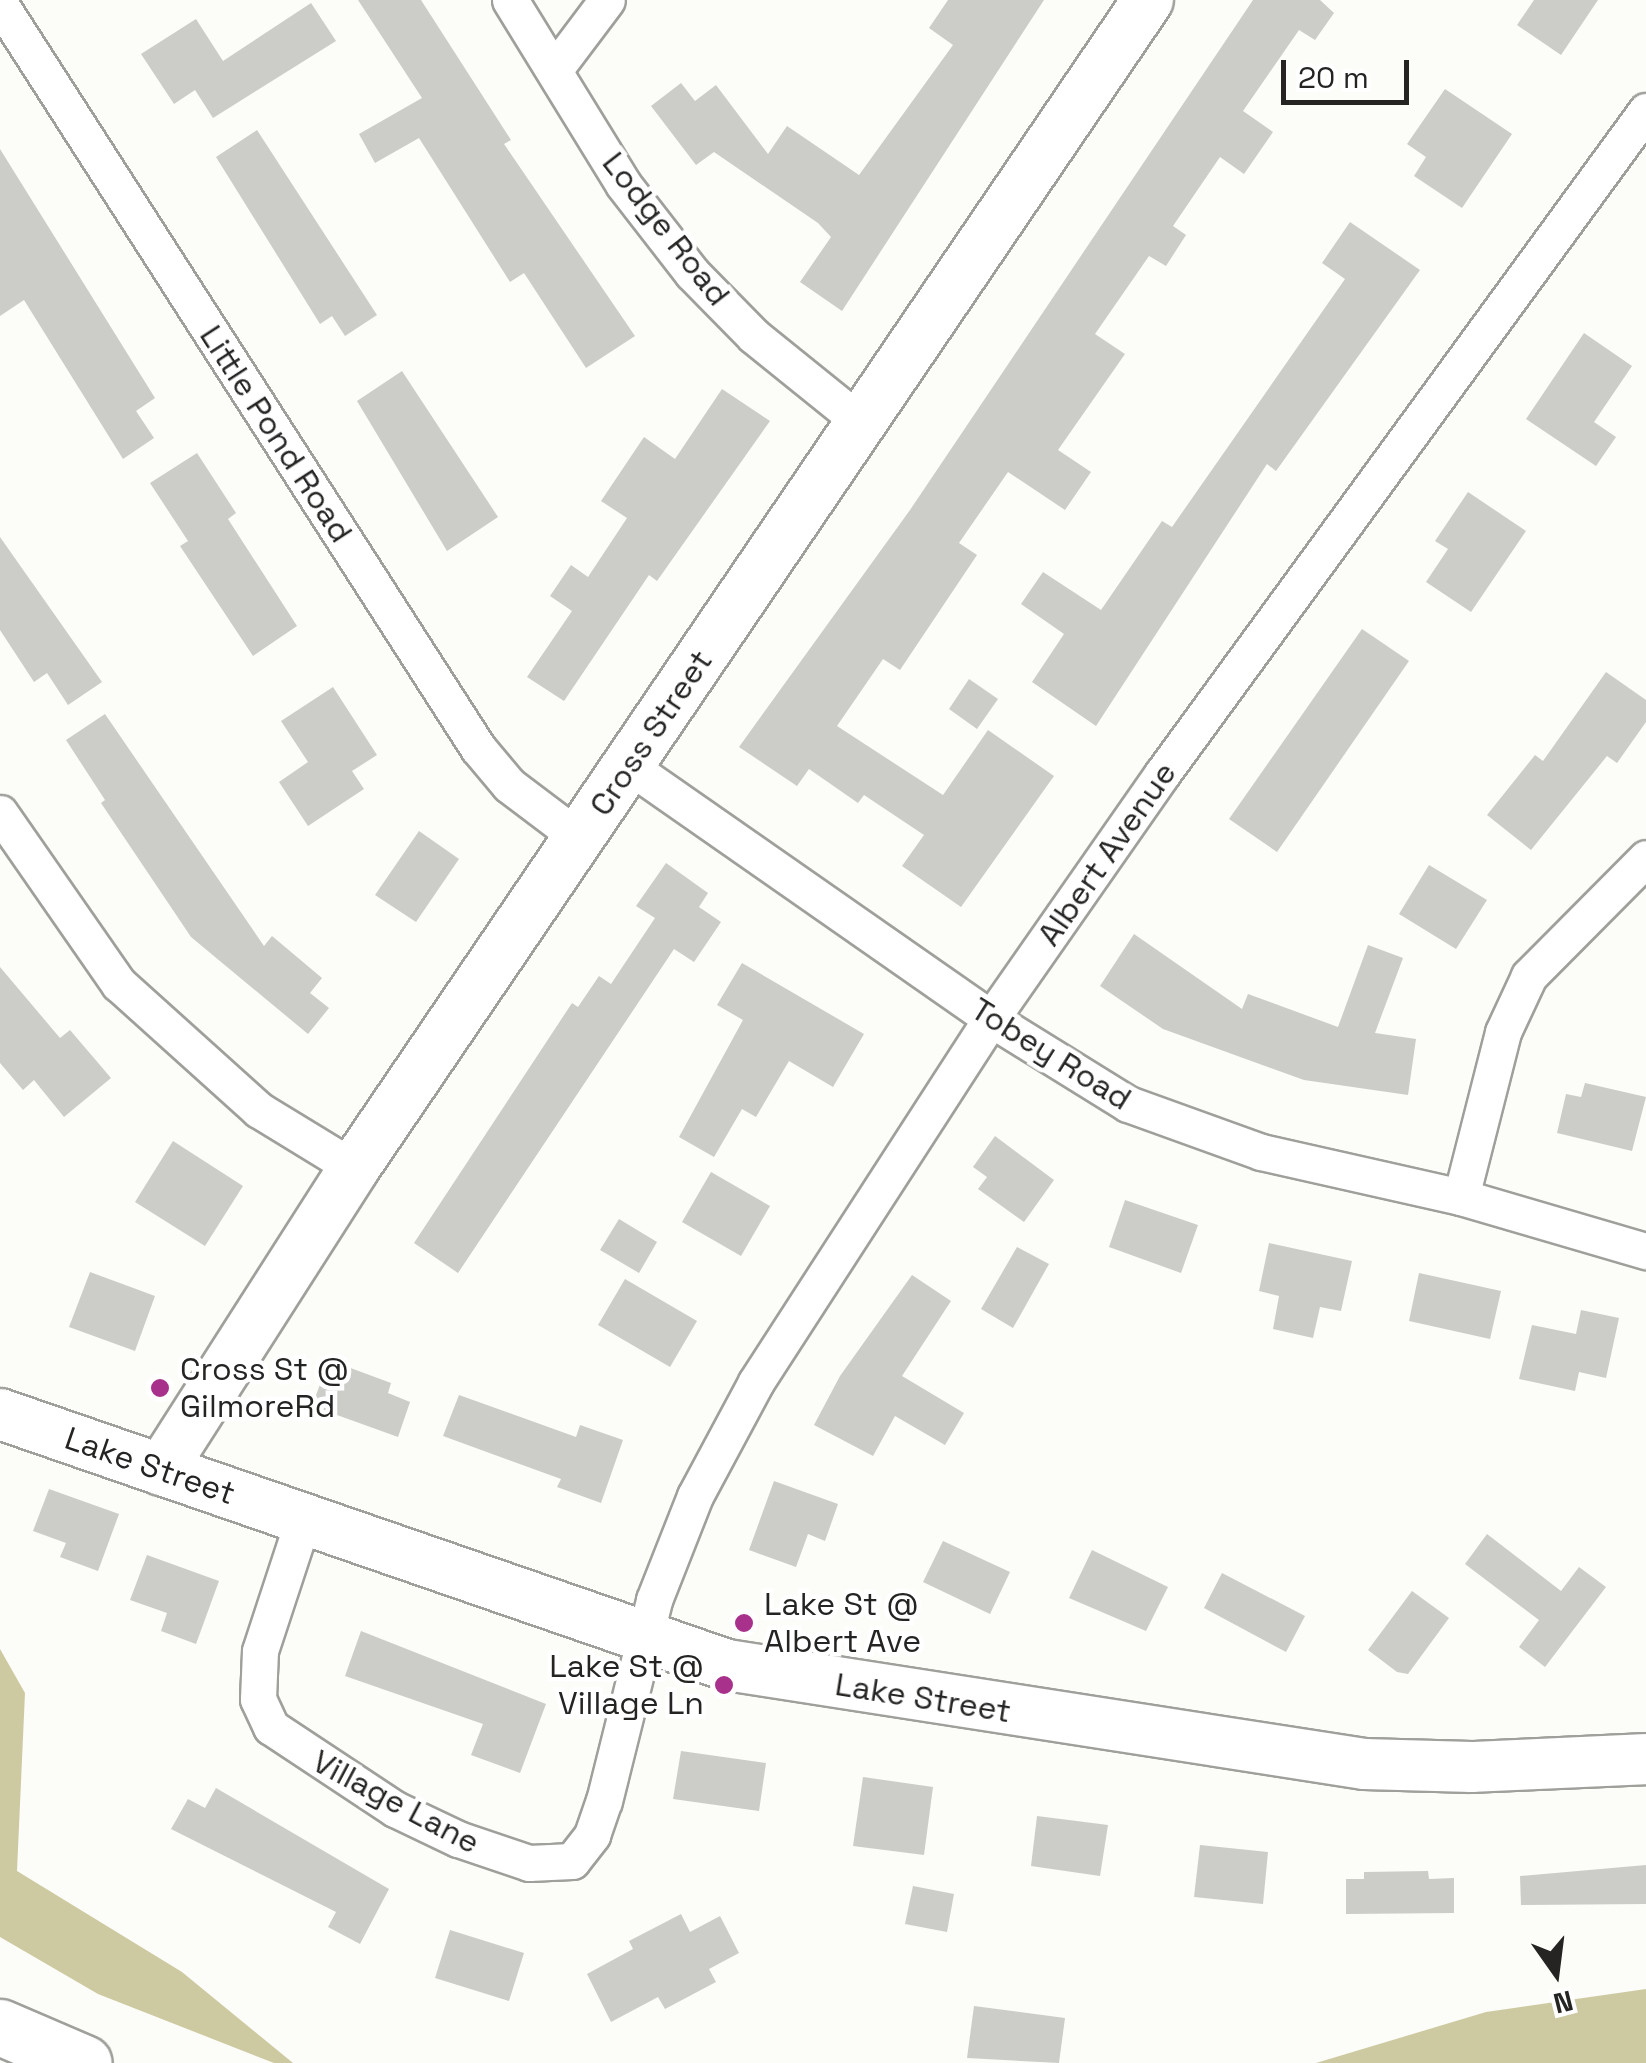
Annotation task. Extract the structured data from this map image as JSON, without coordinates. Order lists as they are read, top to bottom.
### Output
{
  "streets": {
    "street": [
      "Lodge Road",
      "Little Pond Road",
      "Cross Street",
      "Albert Avenue",
      "Tobey Road",
      "Lake Street",
      "Village Lane"
    ]
  },
  "crossings": [
    ["Lodge Road", "Cross Street"],
    ["Little Pond Road", "Cross Street"],
    ["Cross Street", "Tobey Road"],
    ["Cross Street", "Lake Street"],
    ["Albert Avenue", "Tobey Road"],
    ["Albert Avenue", "Lake Street"],
    ["Albert Avenue", "Village Lane"],
    ["Lake Street", "Village Lane"]
  ],
  "places": ["Cross St @ GilmoreRd", "Lake St @ Albert Ave", "Lake St @ Village Ln"],
  "scale_bar": "20 m",
  "north": "bottom"
}
